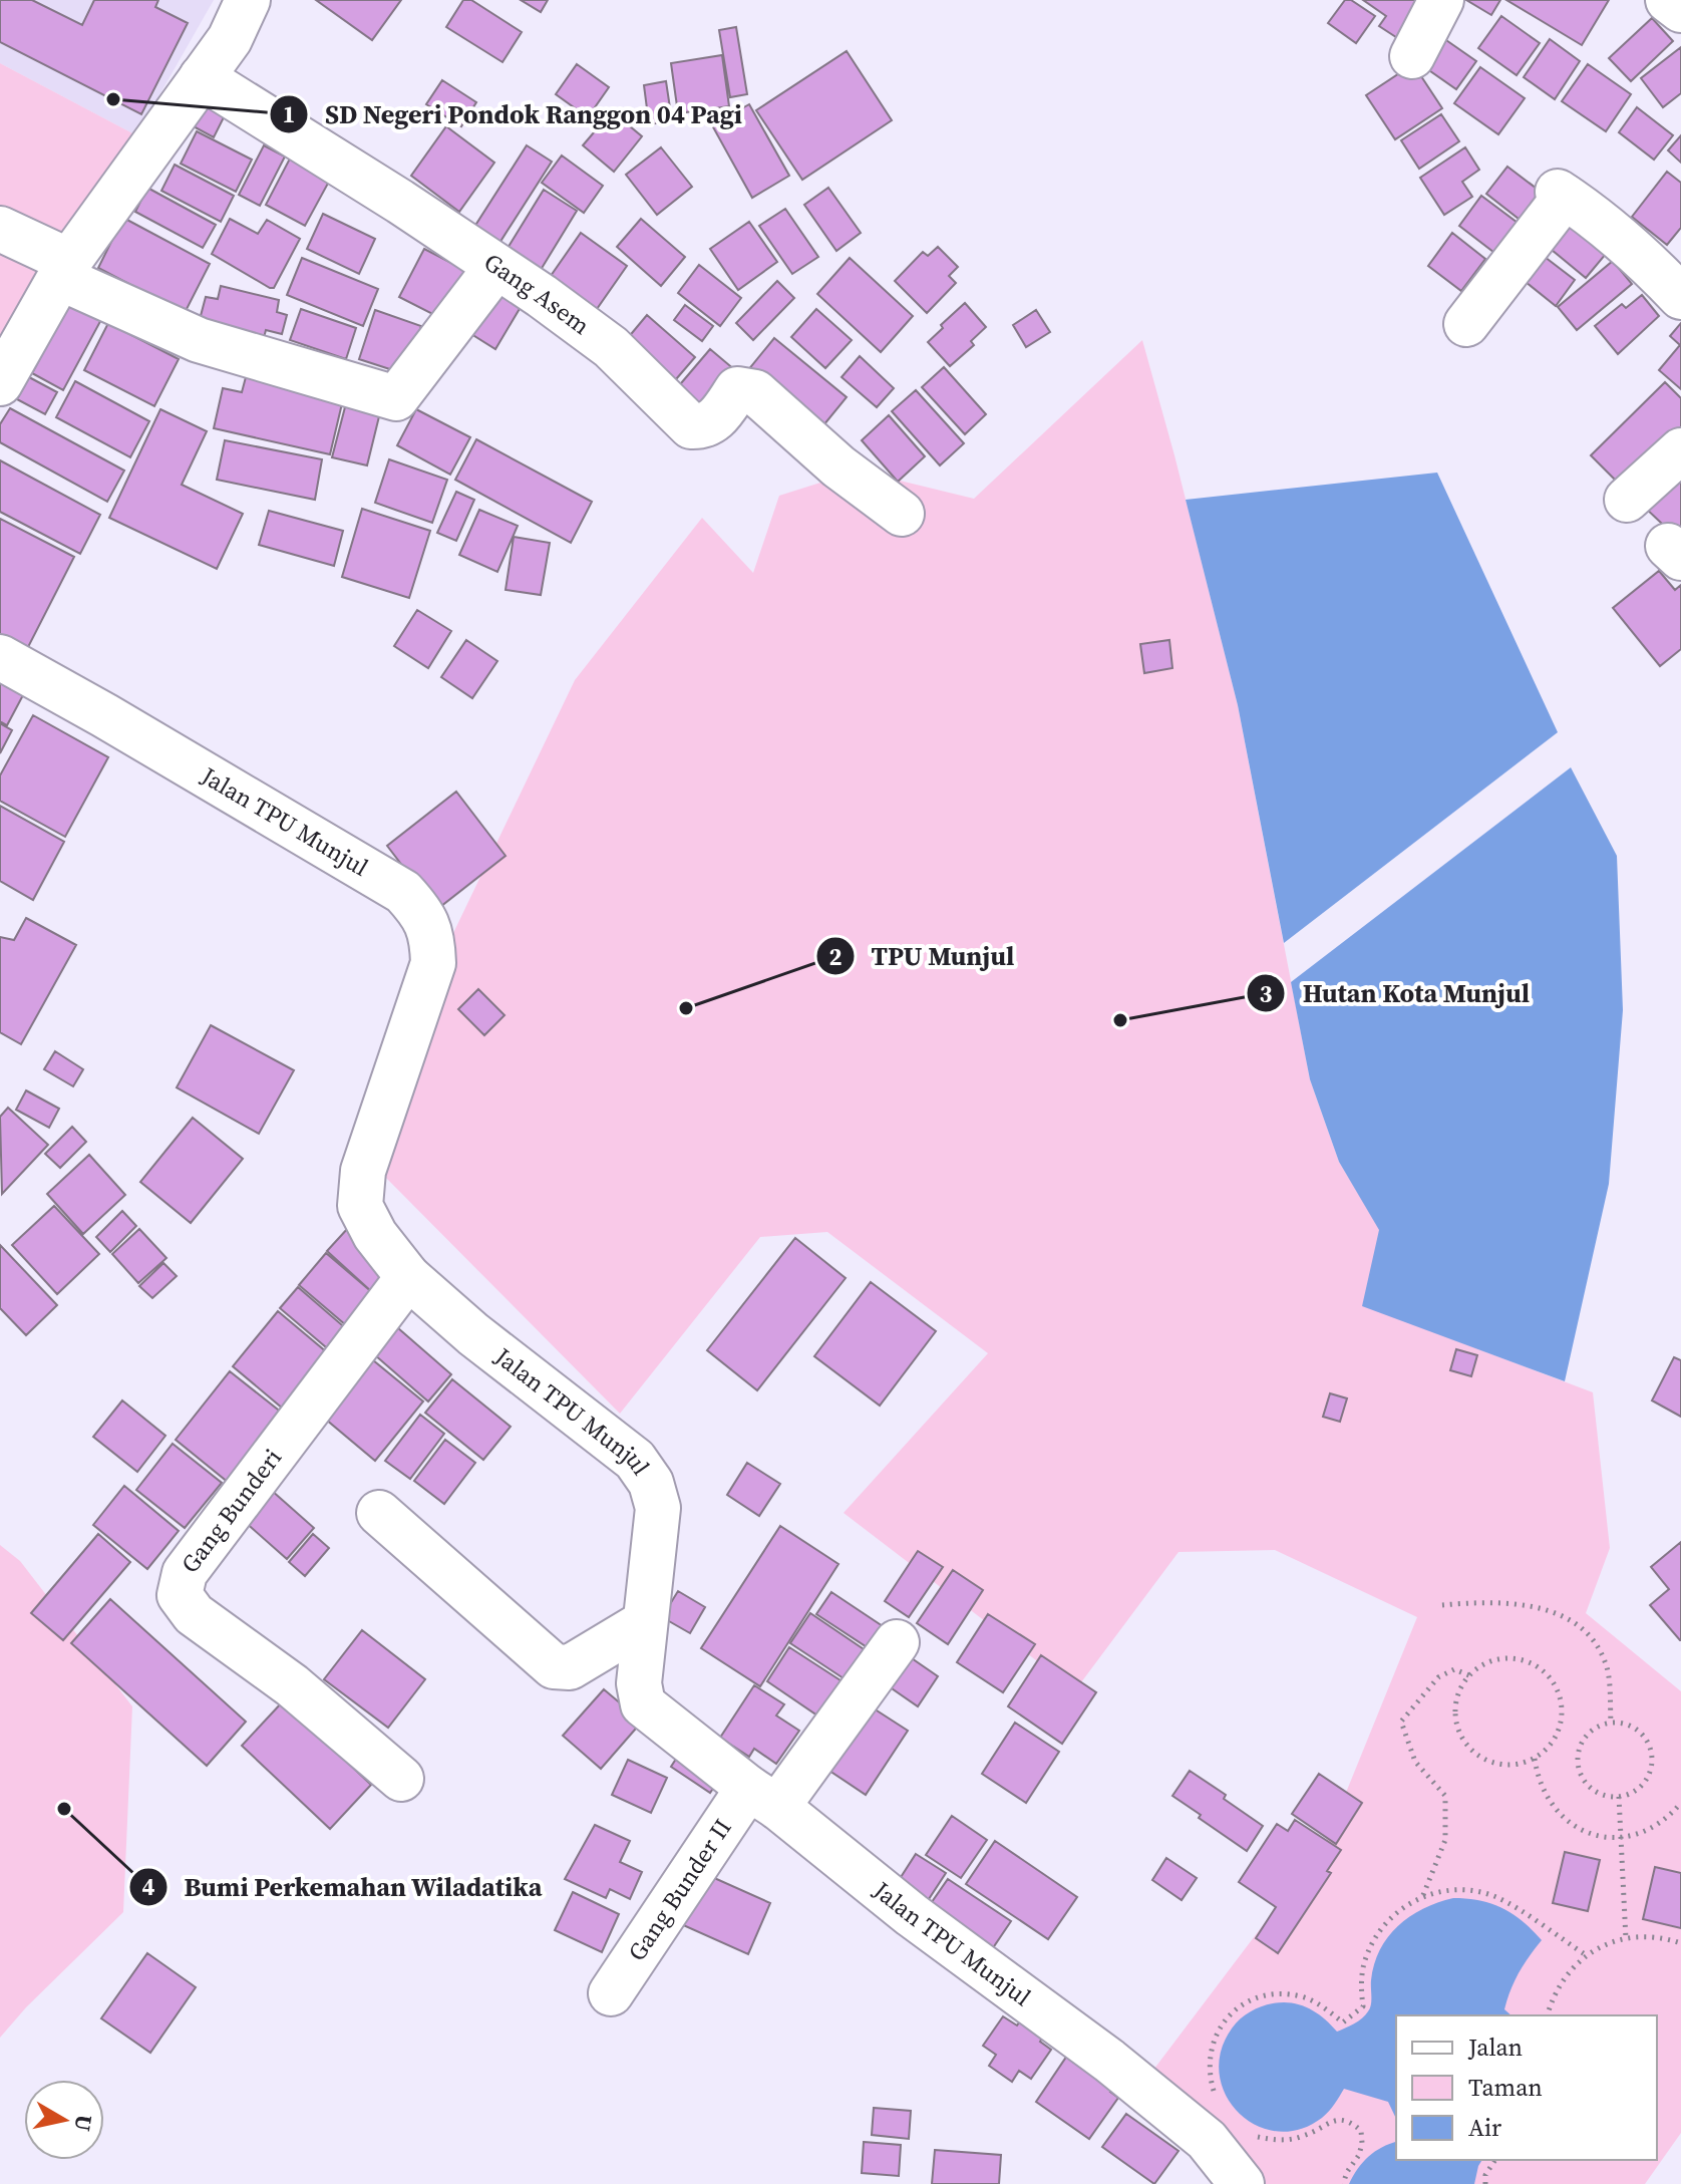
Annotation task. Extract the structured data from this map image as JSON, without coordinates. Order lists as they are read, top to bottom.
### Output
{
  "streets": {
    "street": [
      "Gang Asem",
      "Jalan TPU Munjul",
      "Gang Bunderi",
      "Gang Bunder II"
    ]
  },
  "crossings": [
    ["Jalan TPU Munjul", "Gang Bunderi"],
    ["Jalan TPU Munjul", "Gang Bunder II"]
  ],
  "places": [
    "SD Negeri Pondok Ranggon 04 Pagi",
    "TPU Munjul",
    "Hutan Kota Munjul",
    "Bumi Perkemahan Wiladatika"
  ],
  "legend": ["Jalan", "Taman", "Air"],
  "north": "right"
}
